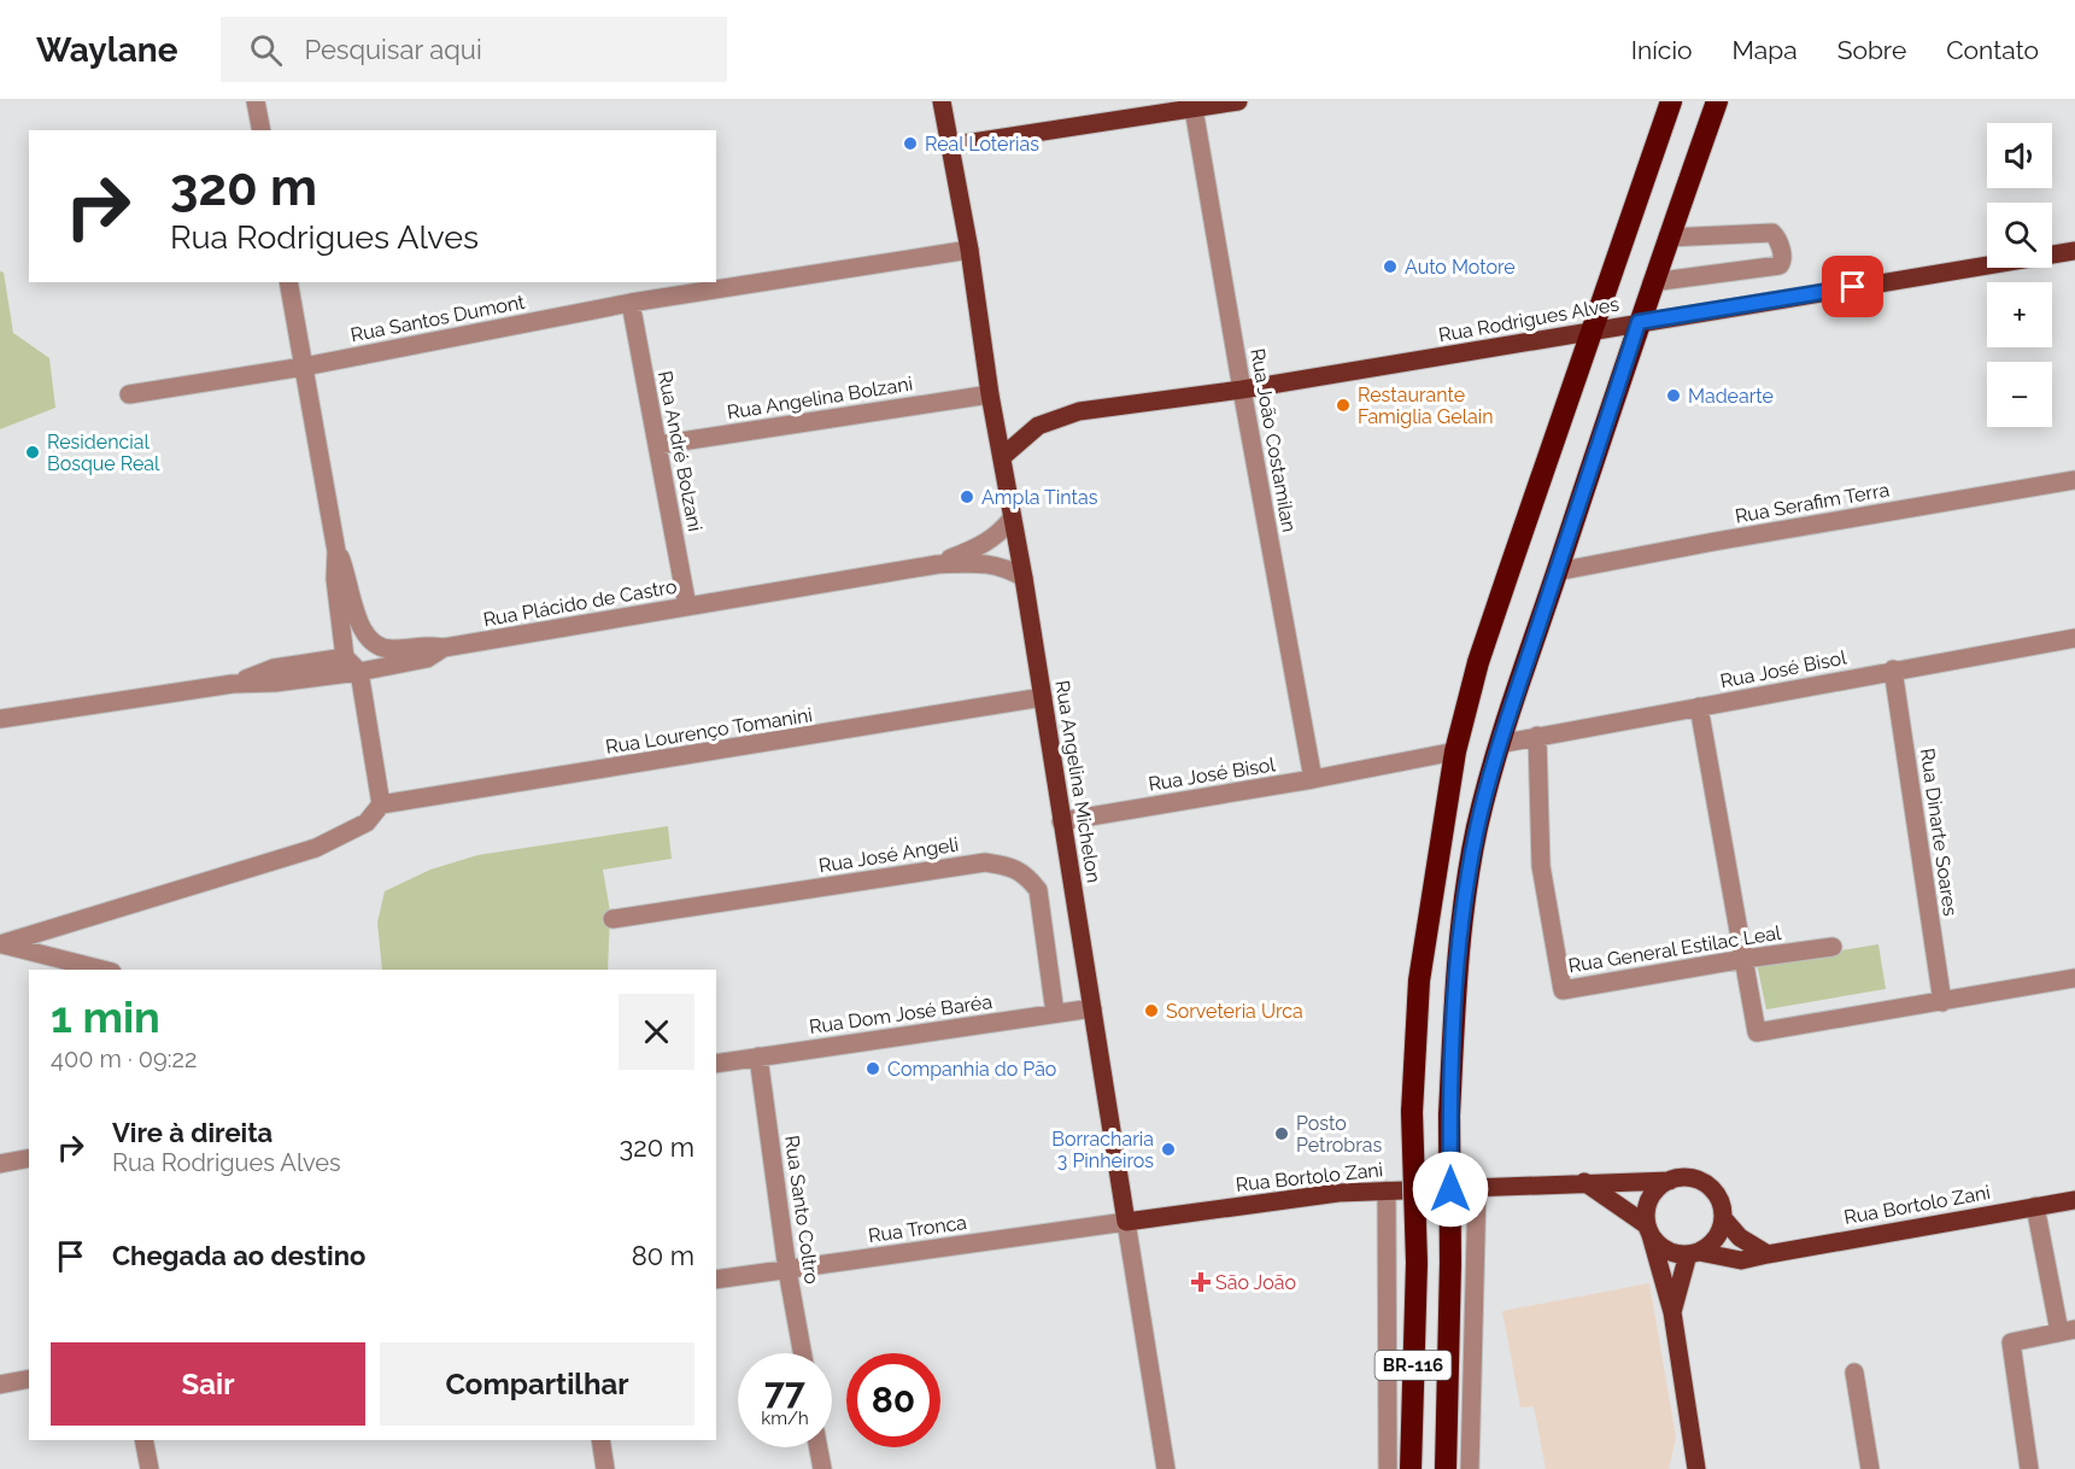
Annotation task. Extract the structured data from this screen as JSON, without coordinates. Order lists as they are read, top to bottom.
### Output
{
  "streets": {
    "highway": ["BR-116"],
    "main road": ["Rua Rodrigues Alves", "Rua Angelina Michelon", "Rua Bortolo Zani"],
    "street": [
      "Rua Santos Dumont",
      "Rua Angelina Bolzani",
      "Rua João Costamilan",
      "Rua André Bolzani",
      "Rua Serafim Terra",
      "Rua Plácido de Castro",
      "Rua José Bisol",
      "Rua Lourenço Tomanini",
      "Rua Dinarte Soares",
      "Rua José Angeli",
      "Rua General Estilac Leal",
      "Rua Dom José Baréa",
      "Rua Santo Coltro",
      "Rua Tronca"
    ]
  },
  "crossings": [
    ["Rua Santos Dumont", "Rua André Bolzani"],
    ["Rua Santos Dumont", "Rua Angelina Michelon"],
    ["Rua Rodrigues Alves", "Rua João Costamilan"],
    ["Rua Rodrigues Alves", "Rua Angelina Michelon"],
    ["Rua Rodrigues Alves", "BR-116"],
    ["Rua Angelina Bolzani", "Rua André Bolzani"],
    ["Rua Angelina Bolzani", "Rua Angelina Michelon"],
    ["Rua João Costamilan", "Rua José Bisol"],
    ["Rua André Bolzani", "Rua Plácido de Castro"],
    ["Rua Serafim Terra", "BR-116"],
    ["Rua Plácido de Castro", "Rua Angelina Michelon"],
    ["Rua José Bisol", "Rua Angelina Michelon"],
    ["Rua José Bisol", "Rua Dinarte Soares"],
    ["Rua José Bisol", "Rua General Estilac Leal"],
    ["Rua José Bisol", "BR-116"],
    ["Rua Lourenço Tomanini", "Rua Angelina Michelon"],
    ["Rua Angelina Michelon", "Rua Dom José Baréa"],
    ["Rua Angelina Michelon", "Rua Bortolo Zani"],
    ["Rua Angelina Michelon", "Rua Tronca"],
    ["Rua José Angeli", "Rua Dom José Baréa"],
    ["Rua Dom José Baréa", "Rua Santo Coltro"],
    ["Rua Bortolo Zani", "Rua Tronca"],
    ["Rua Santo Coltro", "Rua Tronca"]
  ],
  "places": {
    "other": [
      "Real Loterias",
      "Auto Motore",
      "Madearte",
      "Restaurante Famiglia Gelain",
      "Residencial Bosque Real",
      "Ampla Tintas",
      "Sorveteria Urca",
      "Companhia do Pão",
      "Posto Petrobras",
      "Borracharia 3 Pinheiros"
    ],
    "health": ["São João"]
  },
  "page": {
    "header": "Waylane",
    "search": "Pesquisar aqui",
    "nav": [
      "Início",
      "Mapa",
      "Sobre",
      "Contato"
    ],
    "map_buttons": ["+", "−"],
    "turn": ["320 m", "Rua Rodrigues Alves"],
    "heading": ["1 min", "400 m · 09:22"],
    "list": [
      {
        "name": "Vire à direita",
        "note": "Rua Rodrigues Alves",
        "value": "320 m"
      },
      {
        "name": "Chegada ao destino",
        "value": "80 m"
      }
    ],
    "buttons": ["Sair", "Compartilhar"],
    "speed": "77 km/h",
    "limit": "80"
  }
}
